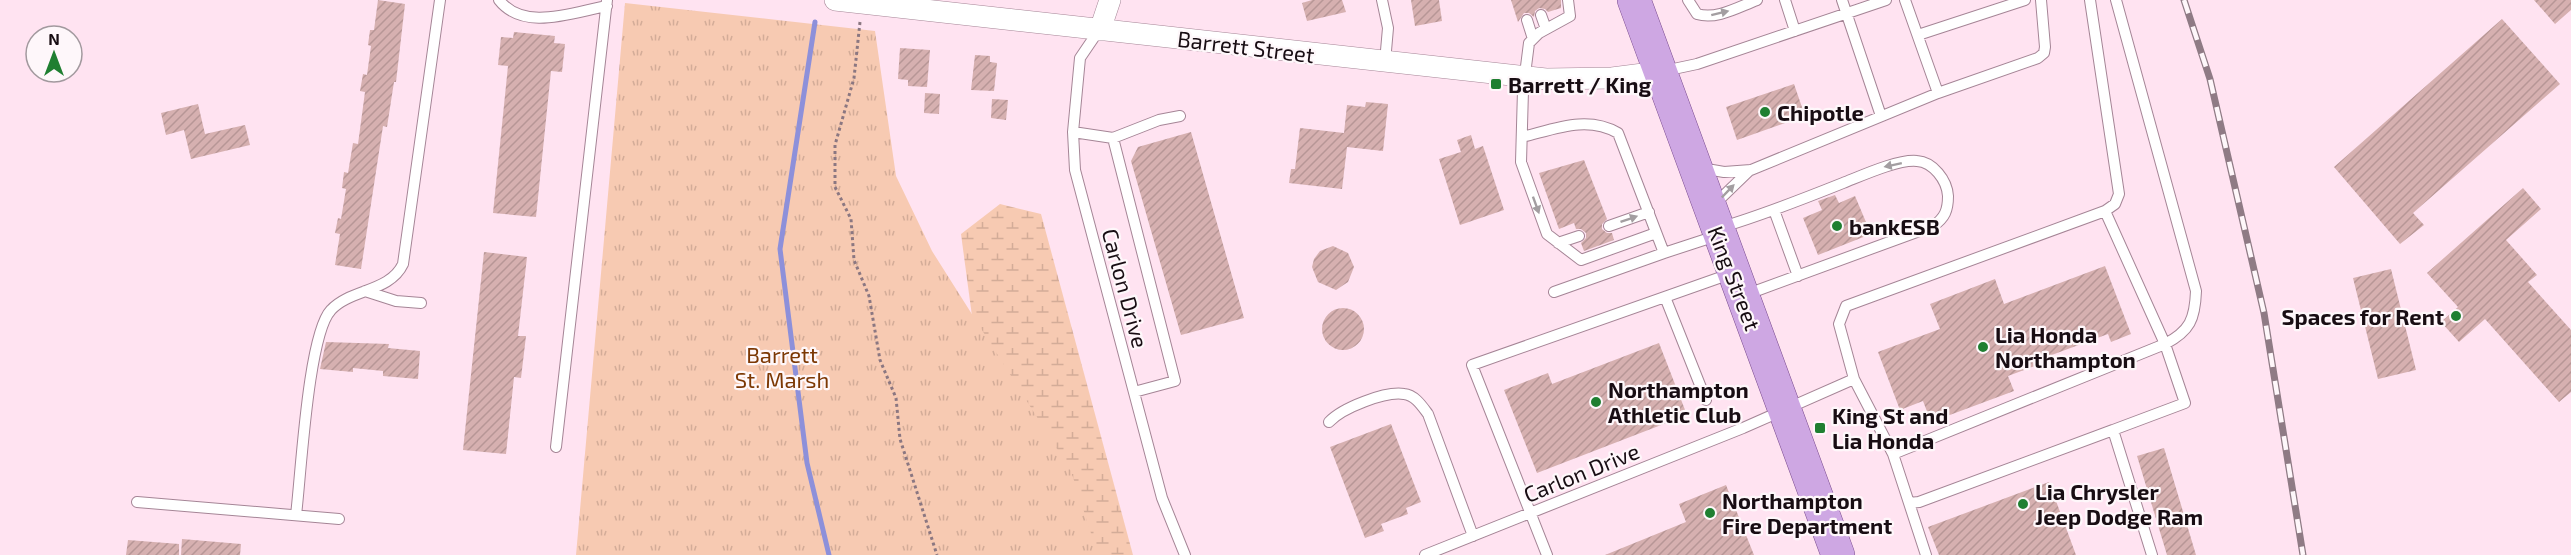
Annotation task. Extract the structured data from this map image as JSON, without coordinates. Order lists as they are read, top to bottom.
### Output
{
  "streets": {
    "main road": ["King Street"],
    "street": ["Barrett Street"],
    "lane": ["Carlon Drive"]
  },
  "crossings": [
    ["Barrett Street", "King Street"],
    ["Barrett Street", "Carlon Drive"],
    ["King Street", "Carlon Drive"]
  ],
  "parks": ["Barrett St. Marsh"],
  "places": {
    "transit": ["Barrett / King", "King St and Lia Honda"],
    "other": [
      "Chipotle",
      "bankESB",
      "Spaces for Rent",
      "Lia Honda Northampton",
      "Northampton Athletic Club",
      "Lia Chrysler Jeep Dodge Ram",
      "Northampton Fire Department"
    ]
  },
  "north": "top"
}
